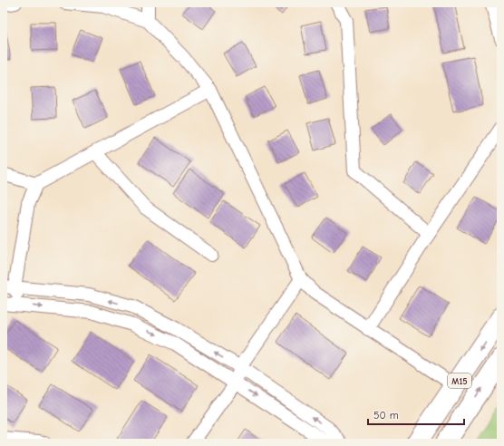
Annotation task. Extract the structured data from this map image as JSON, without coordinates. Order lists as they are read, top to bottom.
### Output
{
  "streets": {
    "highway": ["M15"]
  },
  "scale_bar": "50 m"
}
